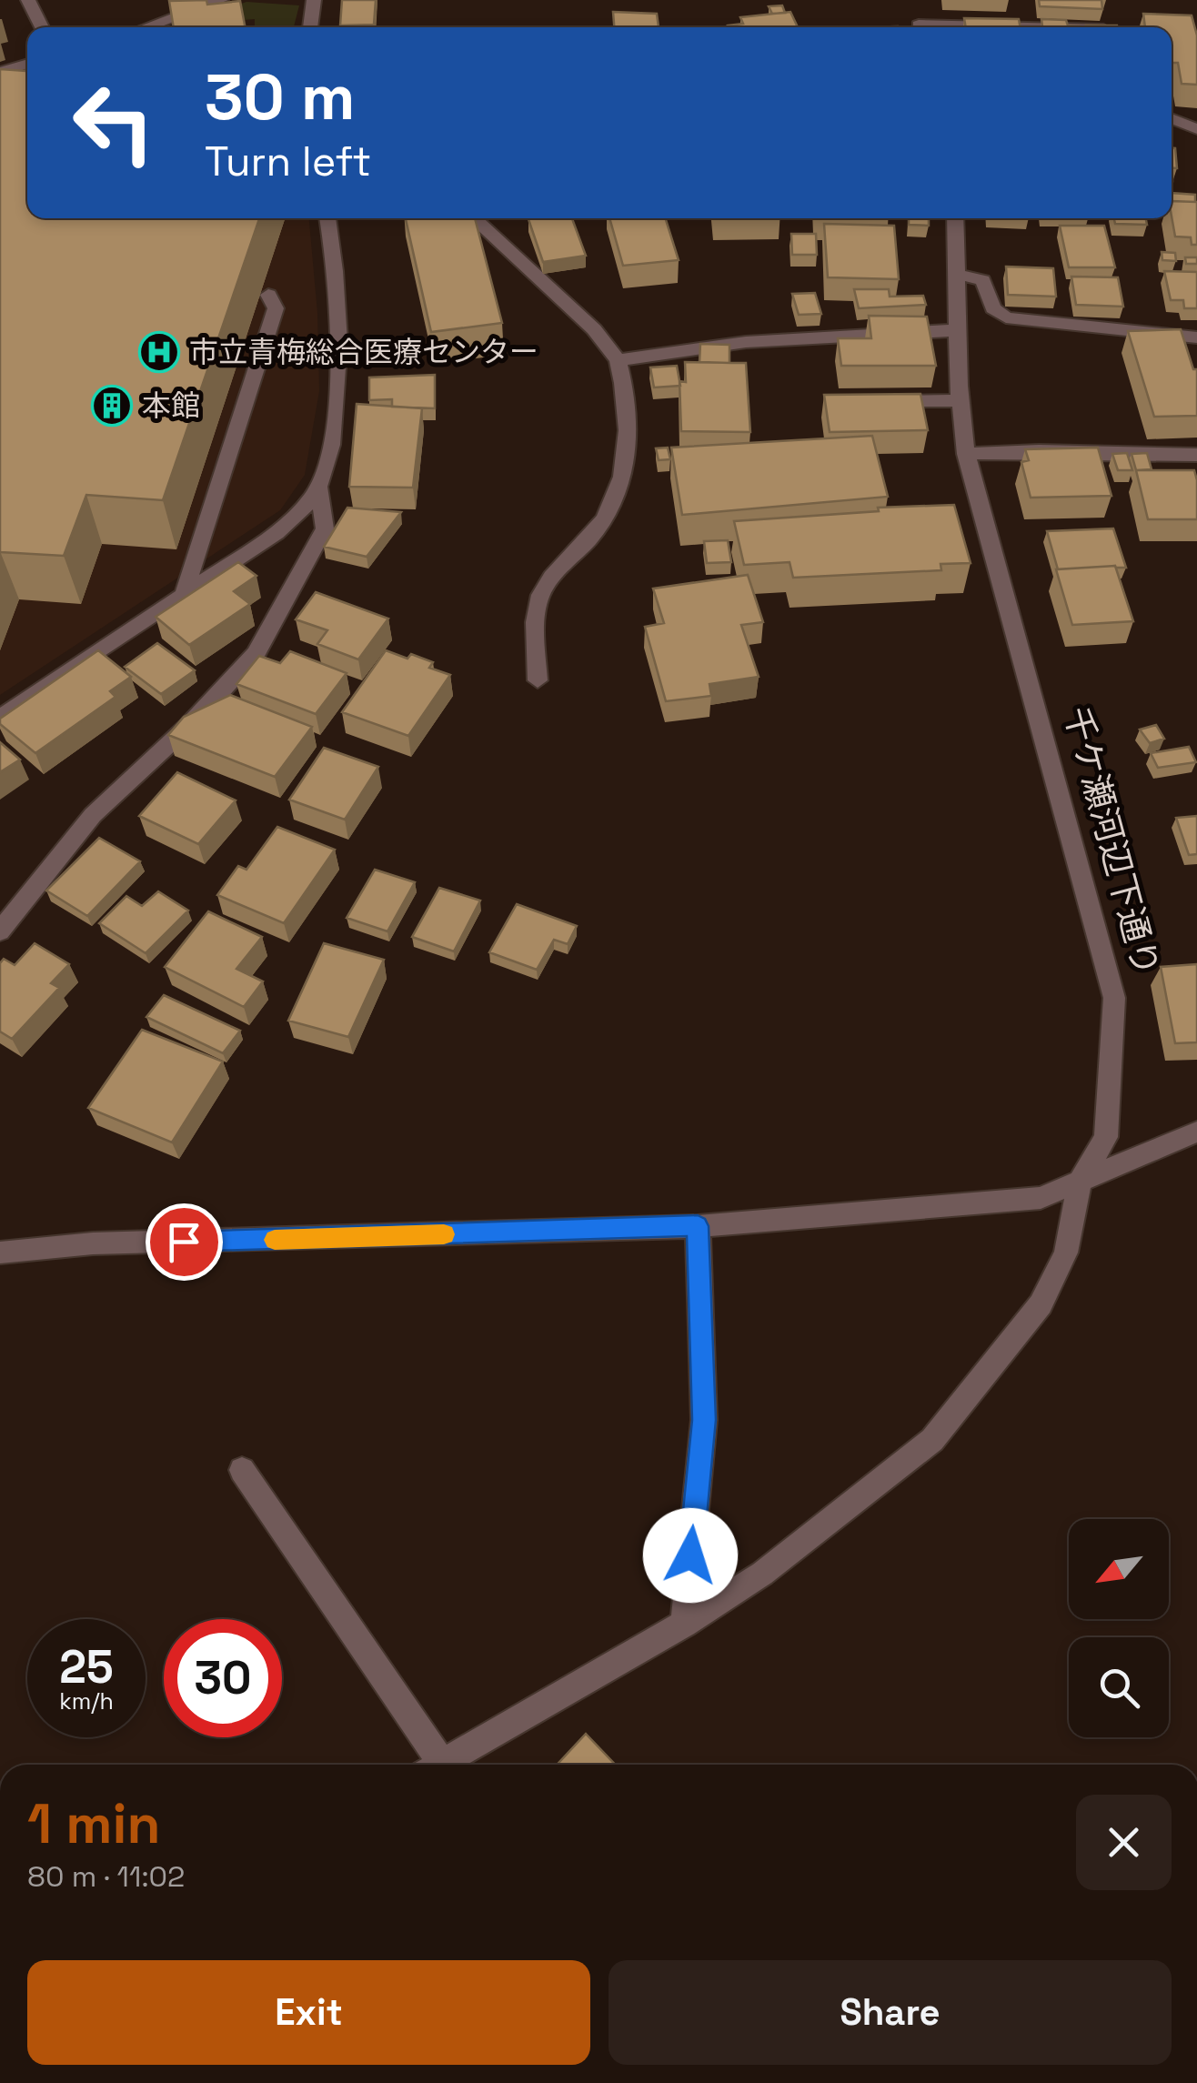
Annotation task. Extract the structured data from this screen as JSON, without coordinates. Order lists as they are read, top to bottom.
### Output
{
  "streets": {
    "street": ["千ケ瀬河辺下通り"]
  },
  "places": {
    "hospital": ["市立青梅総合医療センター"],
    "building": ["本館"]
  },
  "north": "bottom left",
  "page": {
    "turn": ["30 m", "Turn left"],
    "speed": "25 km/h",
    "limit": "30",
    "heading": ["1 min", "80 m · 11:02"],
    "buttons": ["Exit", "Share"]
  }
}
